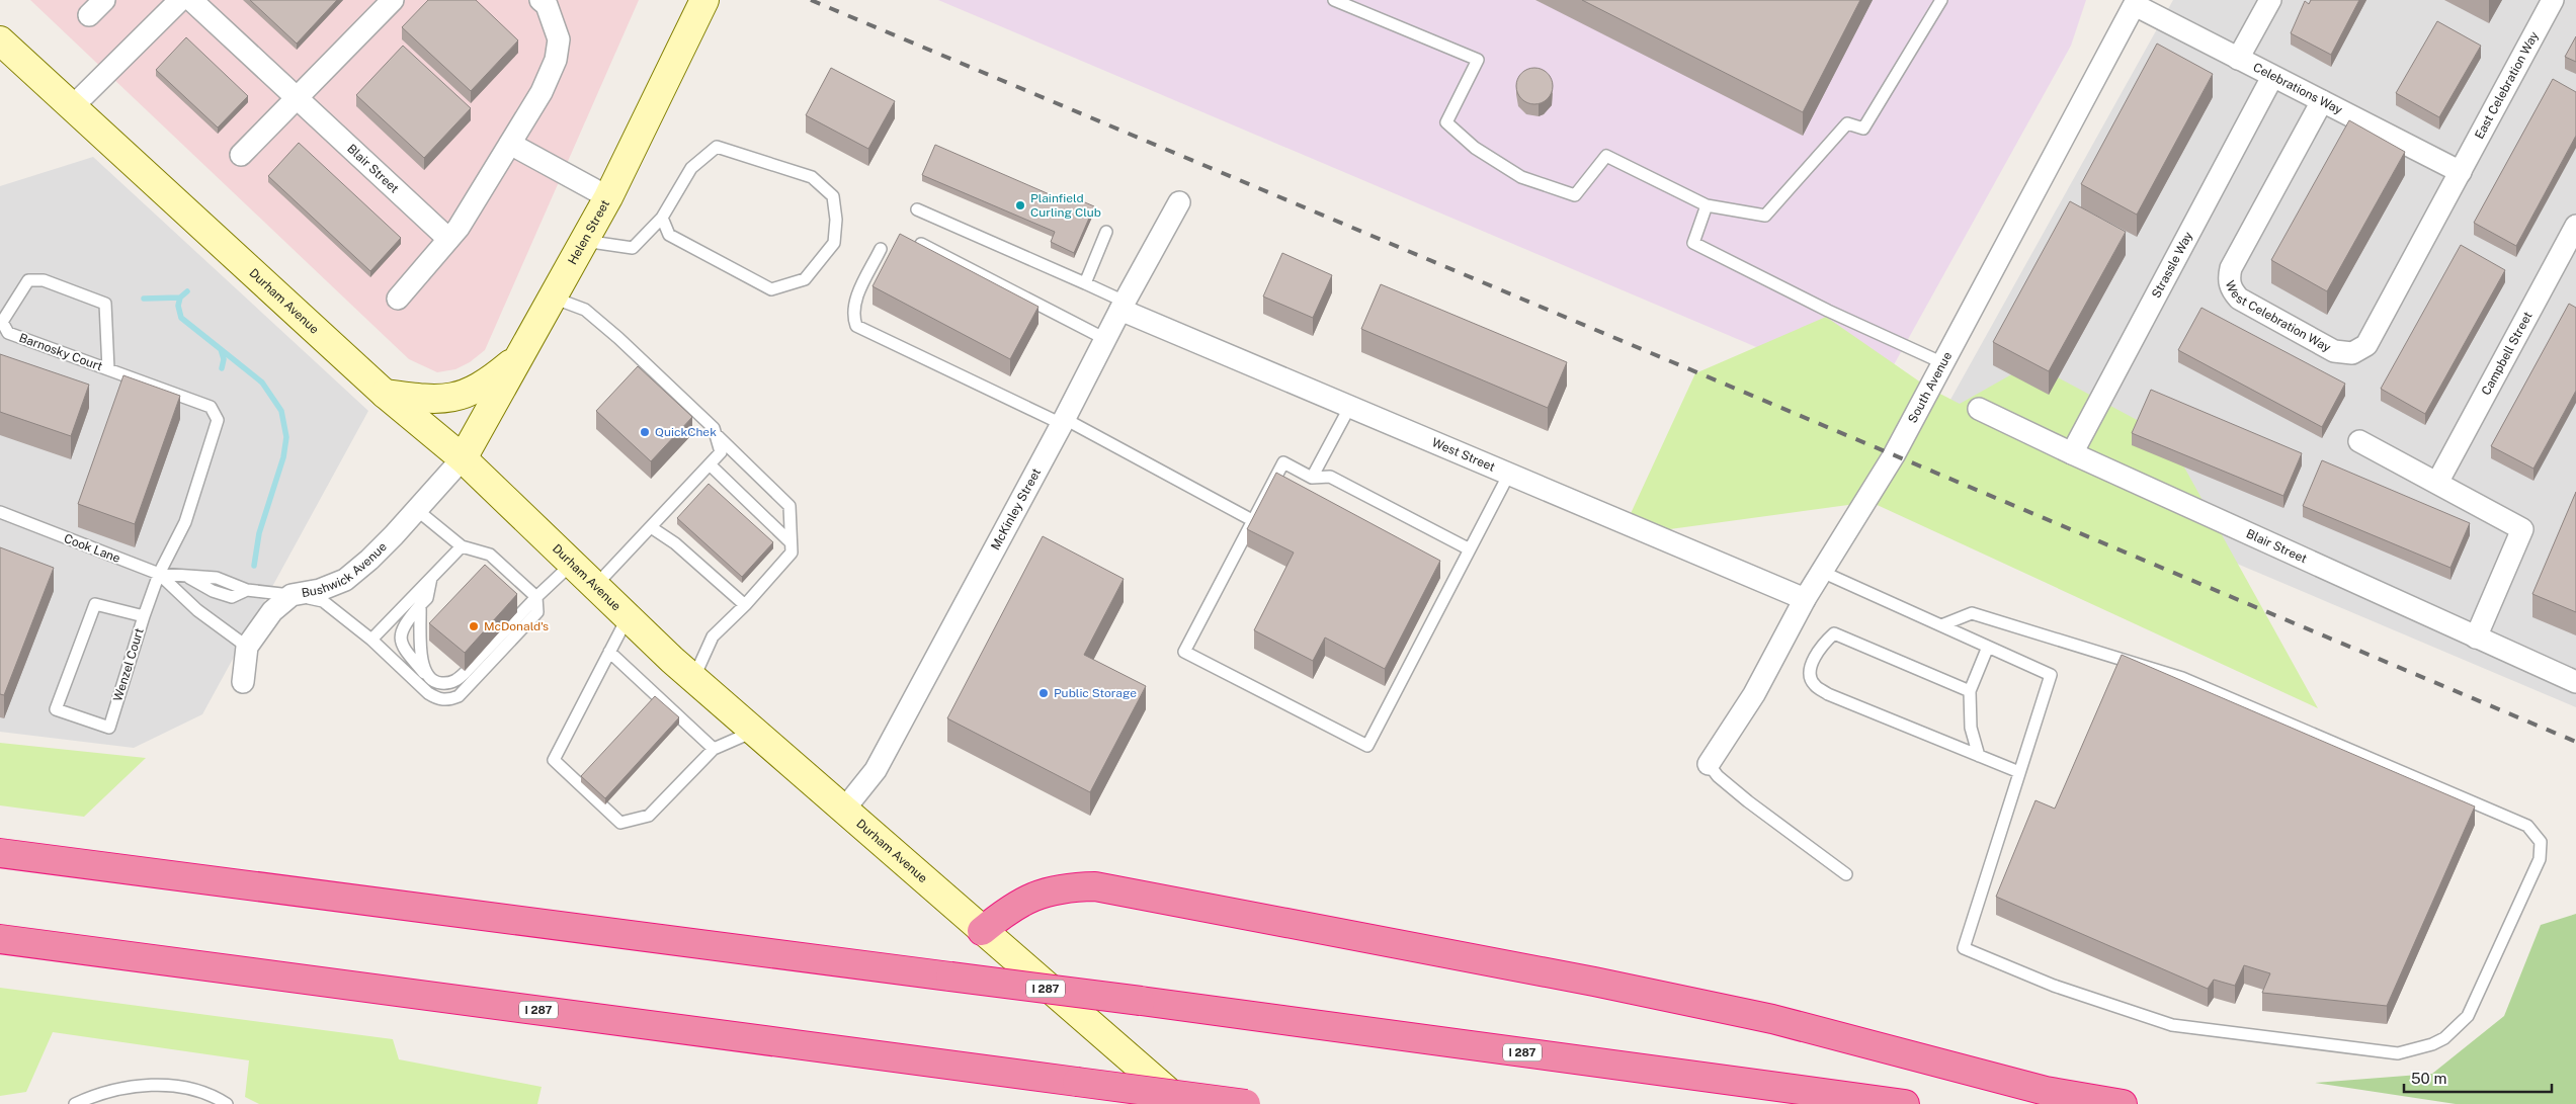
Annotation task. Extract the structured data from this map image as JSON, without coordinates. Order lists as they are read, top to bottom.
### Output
{
  "streets": {
    "highway": ["I 287"],
    "main road": ["Helen Street", "Durham Avenue"],
    "street": [
      "East Celebration Way",
      "Celebrations Way",
      "Blair Street",
      "Strassle Way",
      "West Celebration Way",
      "Campbell Street",
      "South Avenue",
      "West Street",
      "McKinley Street",
      "Bushwick Avenue"
    ],
    "lane": ["Barnosky Court", "Cook Lane", "Wenzel Court"]
  },
  "crossings": [
    ["East Celebration Way", "Celebrations Way"],
    ["East Celebration Way", "West Celebration Way"],
    ["Celebrations Way", "Strassle Way"],
    ["Celebrations Way", "West Celebration Way"],
    ["Celebrations Way", "South Avenue"],
    ["Blair Street", "Strassle Way"],
    ["Helen Street", "Durham Avenue"],
    ["Helen Street", "Bushwick Avenue"],
    ["Durham Avenue", "McKinley Street"],
    ["Durham Avenue", "Bushwick Avenue"],
    ["Barnosky Court", "Cook Lane"],
    ["Barnosky Court", "Wenzel Court"],
    ["South Avenue", "West Street"],
    ["West Street", "McKinley Street"],
    ["Cook Lane", "Bushwick Avenue"]
  ],
  "places": [
    "Plainfield Curling Club",
    "QuickChek",
    "McDonald's",
    "Public Storage"
  ],
  "scale_bar": "50 m"
}
